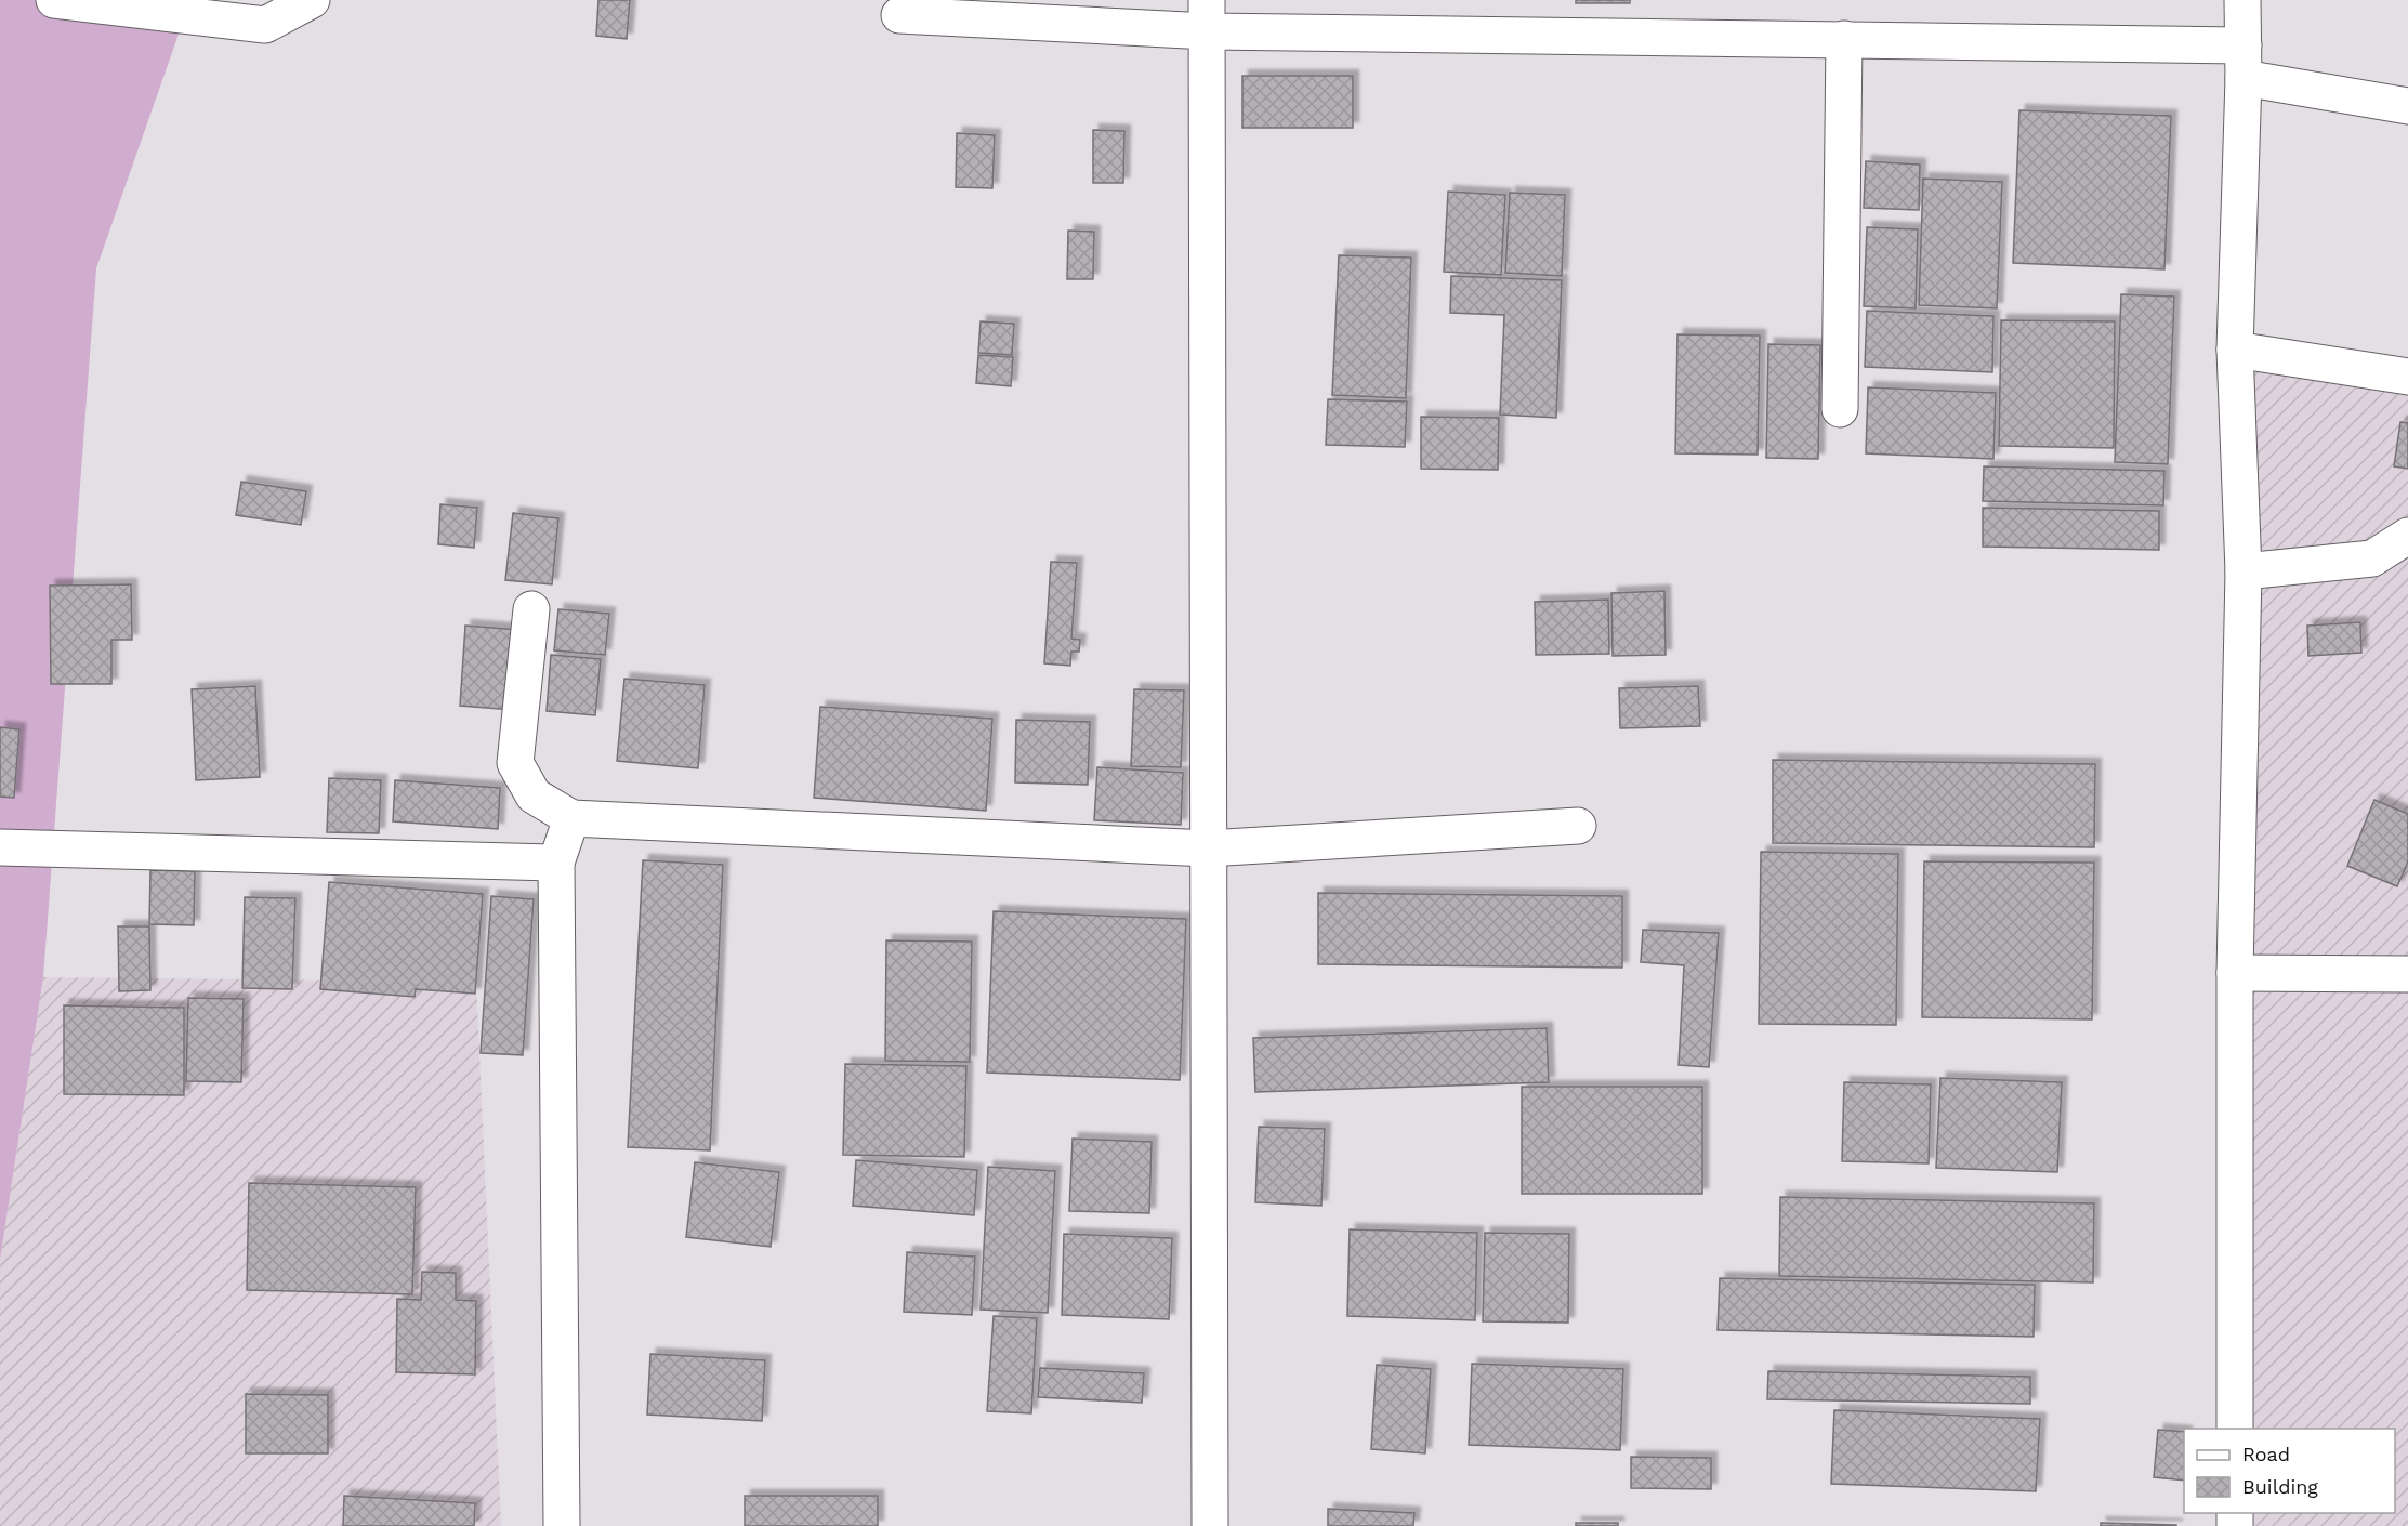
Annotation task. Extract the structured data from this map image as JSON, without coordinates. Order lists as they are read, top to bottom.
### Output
{
  "legend": ["Road", "Building"]
}
